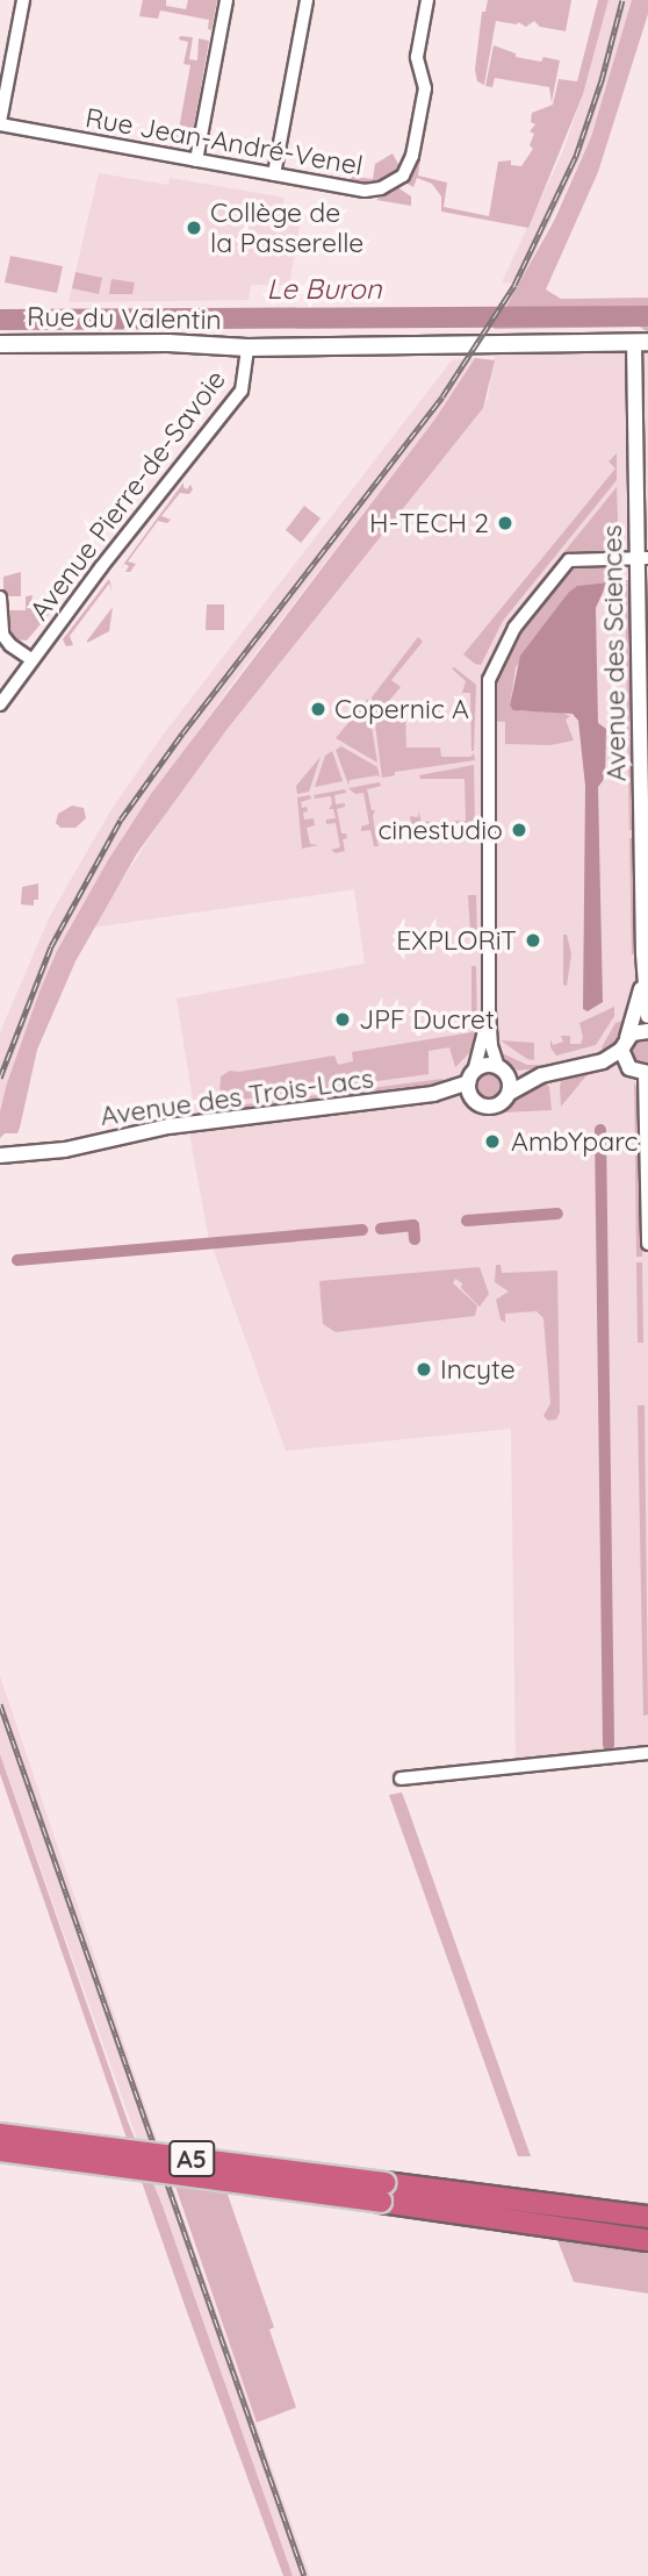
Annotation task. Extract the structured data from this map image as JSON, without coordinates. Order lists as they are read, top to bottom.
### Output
{
  "streets": {
    "highway": ["A5"],
    "main road": ["Rue du Valentin"],
    "street": [
      "Rue Jean-André-Venel",
      "Avenue Pierre-de-Savoie",
      "Avenue des Sciences",
      "Avenue des Trois-Lacs"
    ]
  },
  "crossings": [
    ["Rue du Valentin", "Avenue Pierre-de-Savoie"],
    ["Rue du Valentin", "Avenue des Sciences"]
  ],
  "water": ["Le Buron"],
  "places": [
    "Collège de la Passerelle",
    "H-TECH 2",
    "Copernic A",
    "cinestudio",
    "EXPLORiT",
    "JPF Ducret",
    "AmbYparc",
    "Incyte"
  ]
}
